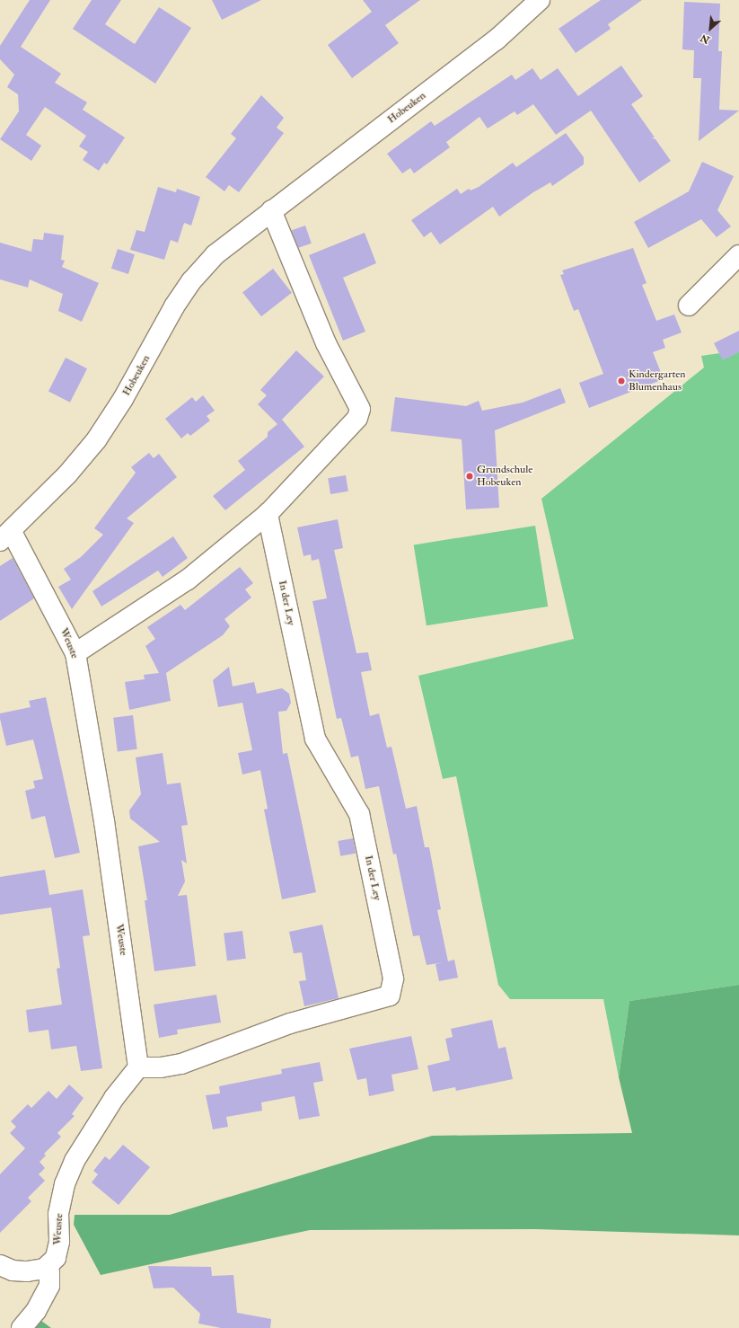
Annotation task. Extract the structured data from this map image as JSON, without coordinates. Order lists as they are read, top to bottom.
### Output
{
  "streets": {
    "street": ["Hobeuken", "In der Ley", "Weuste"]
  },
  "crossings": [
    ["Hobeuken", "Weuste"],
    ["In der Ley", "Weuste"]
  ],
  "places": ["Kindergarten Blumenhaus", "Grundschule Hobeuken"],
  "north": "bottom left"
}
